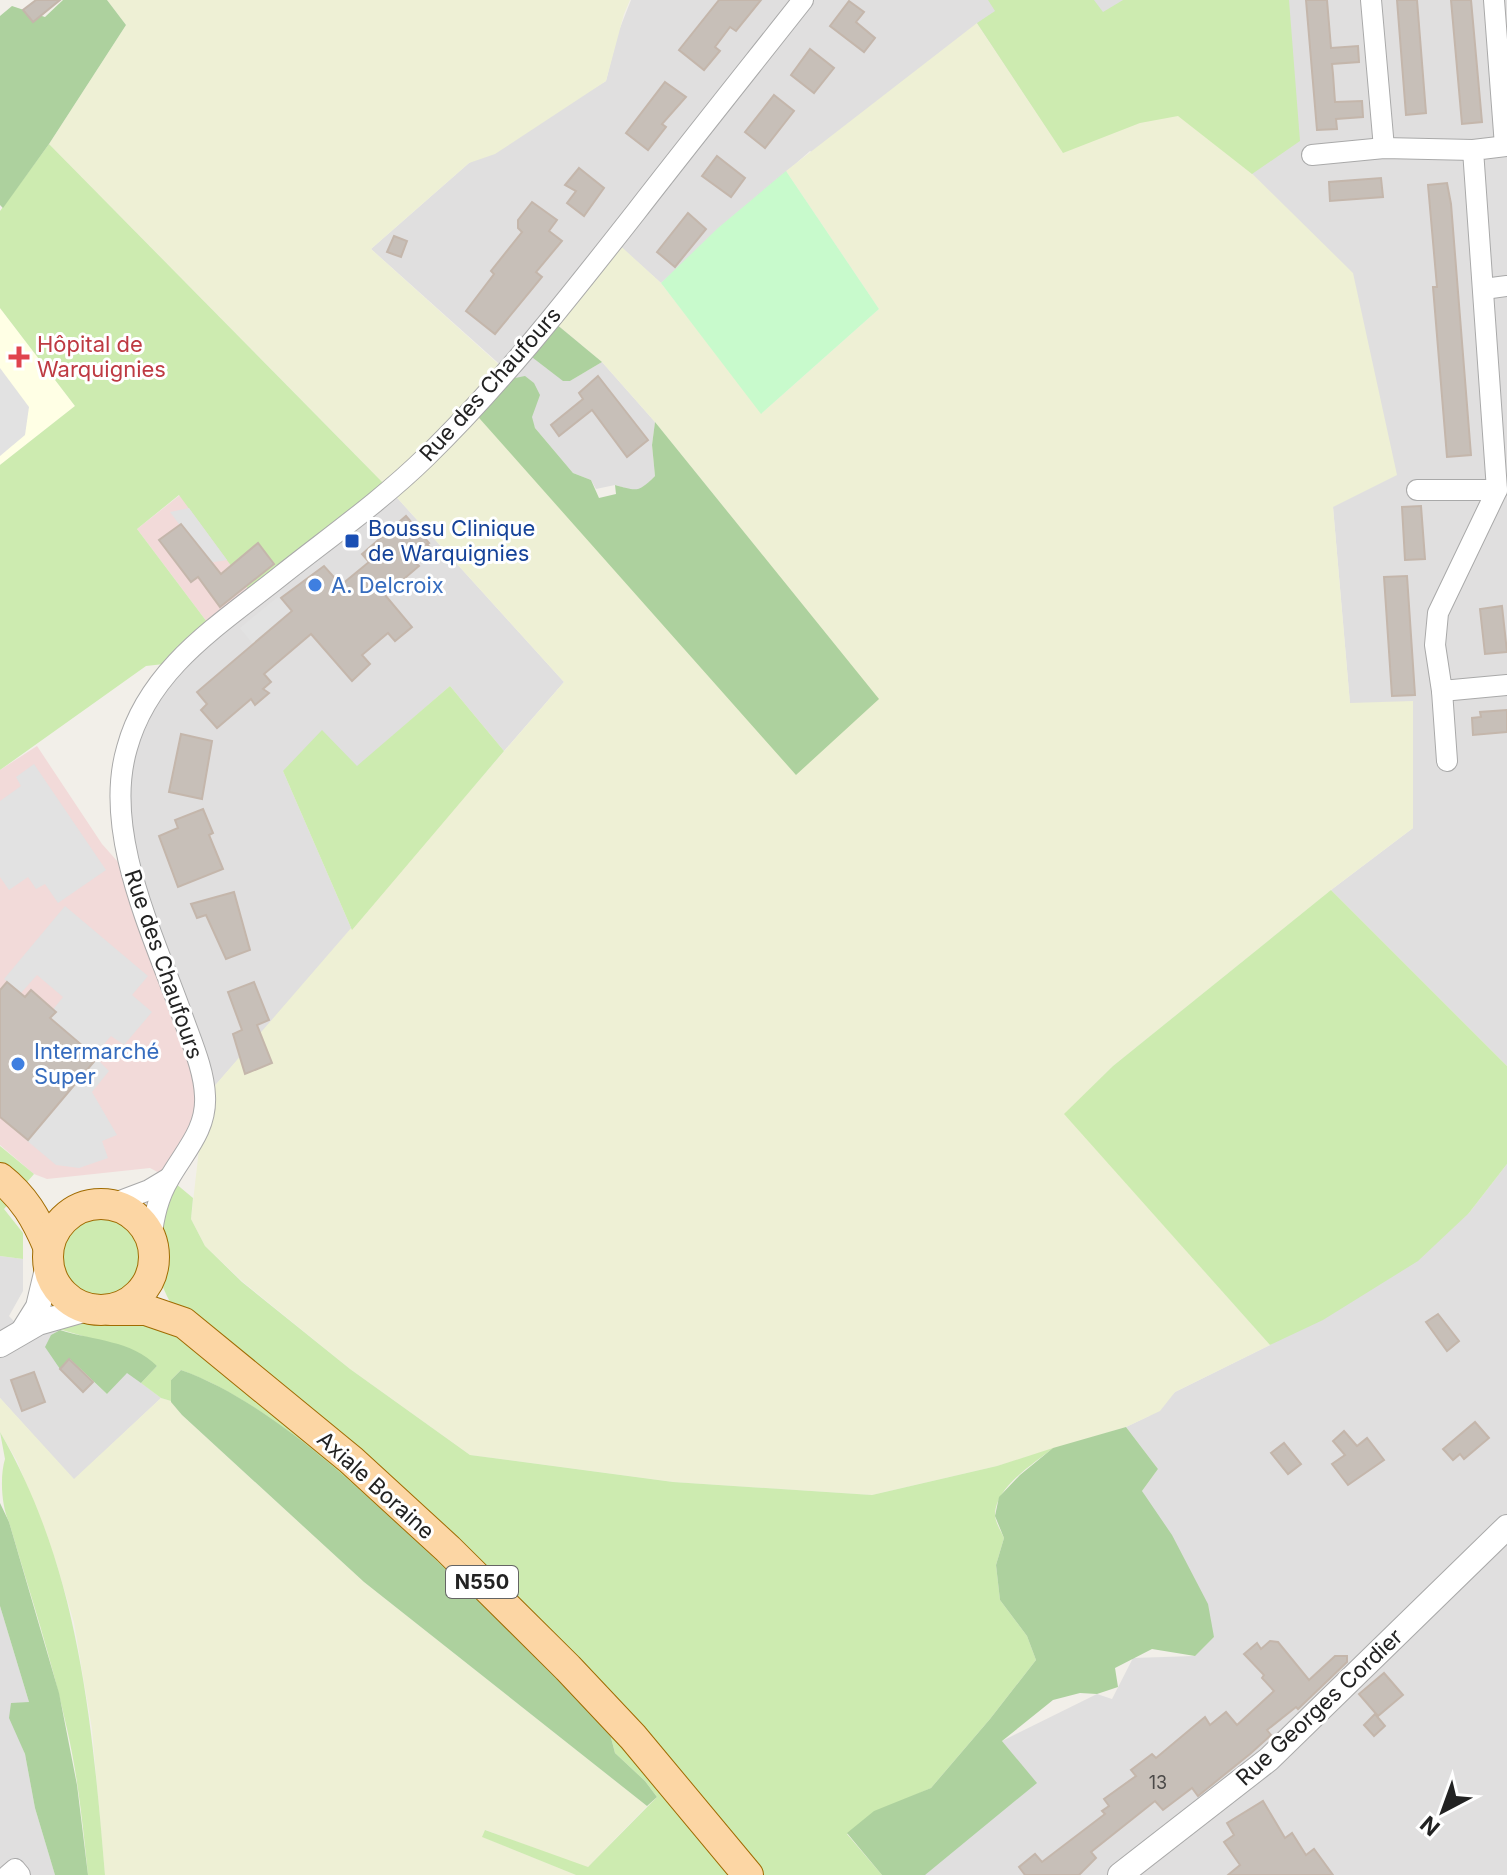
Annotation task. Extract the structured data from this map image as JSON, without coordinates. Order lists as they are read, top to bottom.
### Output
{
  "streets": {
    "main road": ["Axiale Boraine", "N550"],
    "street": ["Rue des Chaufours", "Rue Georges Cordier"]
  },
  "crossings": [
    ["Rue des Chaufours", "Axiale Boraine"]
  ],
  "places": {
    "health": ["Hôpital de Warquignies"],
    "transit": ["Boussu Clinique de Warquignies"],
    "other": ["A. Delcroix", "Intermarché Super"]
  },
  "house_numbers": ["13"],
  "north": "bottom left"
}
